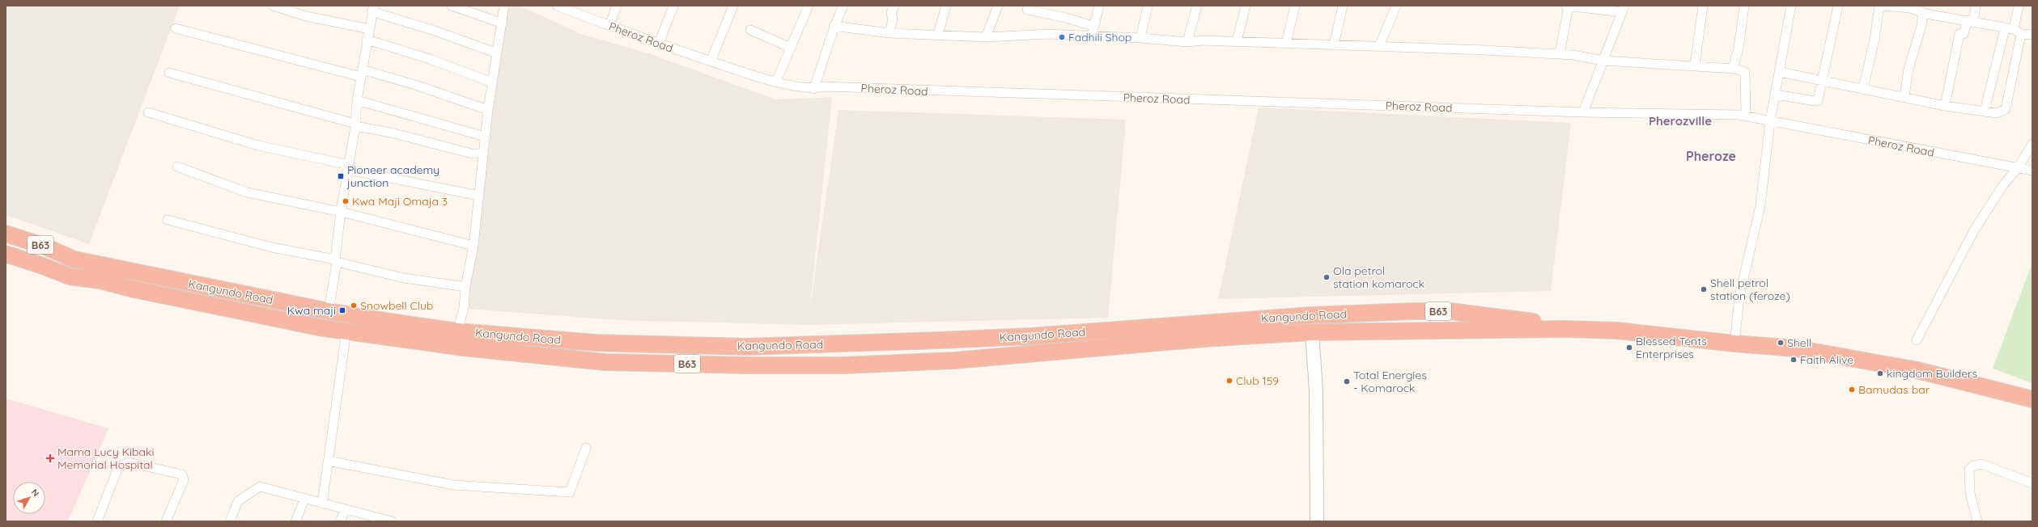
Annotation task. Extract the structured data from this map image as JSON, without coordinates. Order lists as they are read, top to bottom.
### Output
{
  "streets": {
    "highway": ["B63", "Kangundo Road"],
    "street": ["Pheroz Road"]
  },
  "districts": ["Pherozville", "Pheroze"],
  "places": {
    "other": [
      "Fadhili Shop",
      "Kwa Maji Omaja 3",
      "Ola petrol station komarock",
      "Shell petrol station (feroze)",
      "Snowbell Club",
      "Shell",
      "Blessed Tents Enterprises",
      "Faith Alive",
      "kingdom Builders",
      "Club 159",
      "Total Energies - Komarock",
      "Bamudas bar"
    ],
    "transit": ["Pioneer academy junction", "Kwa maji"],
    "health": ["Mama Lucy Kibaki Memorial Hospital"]
  },
  "north": "top right"
}
